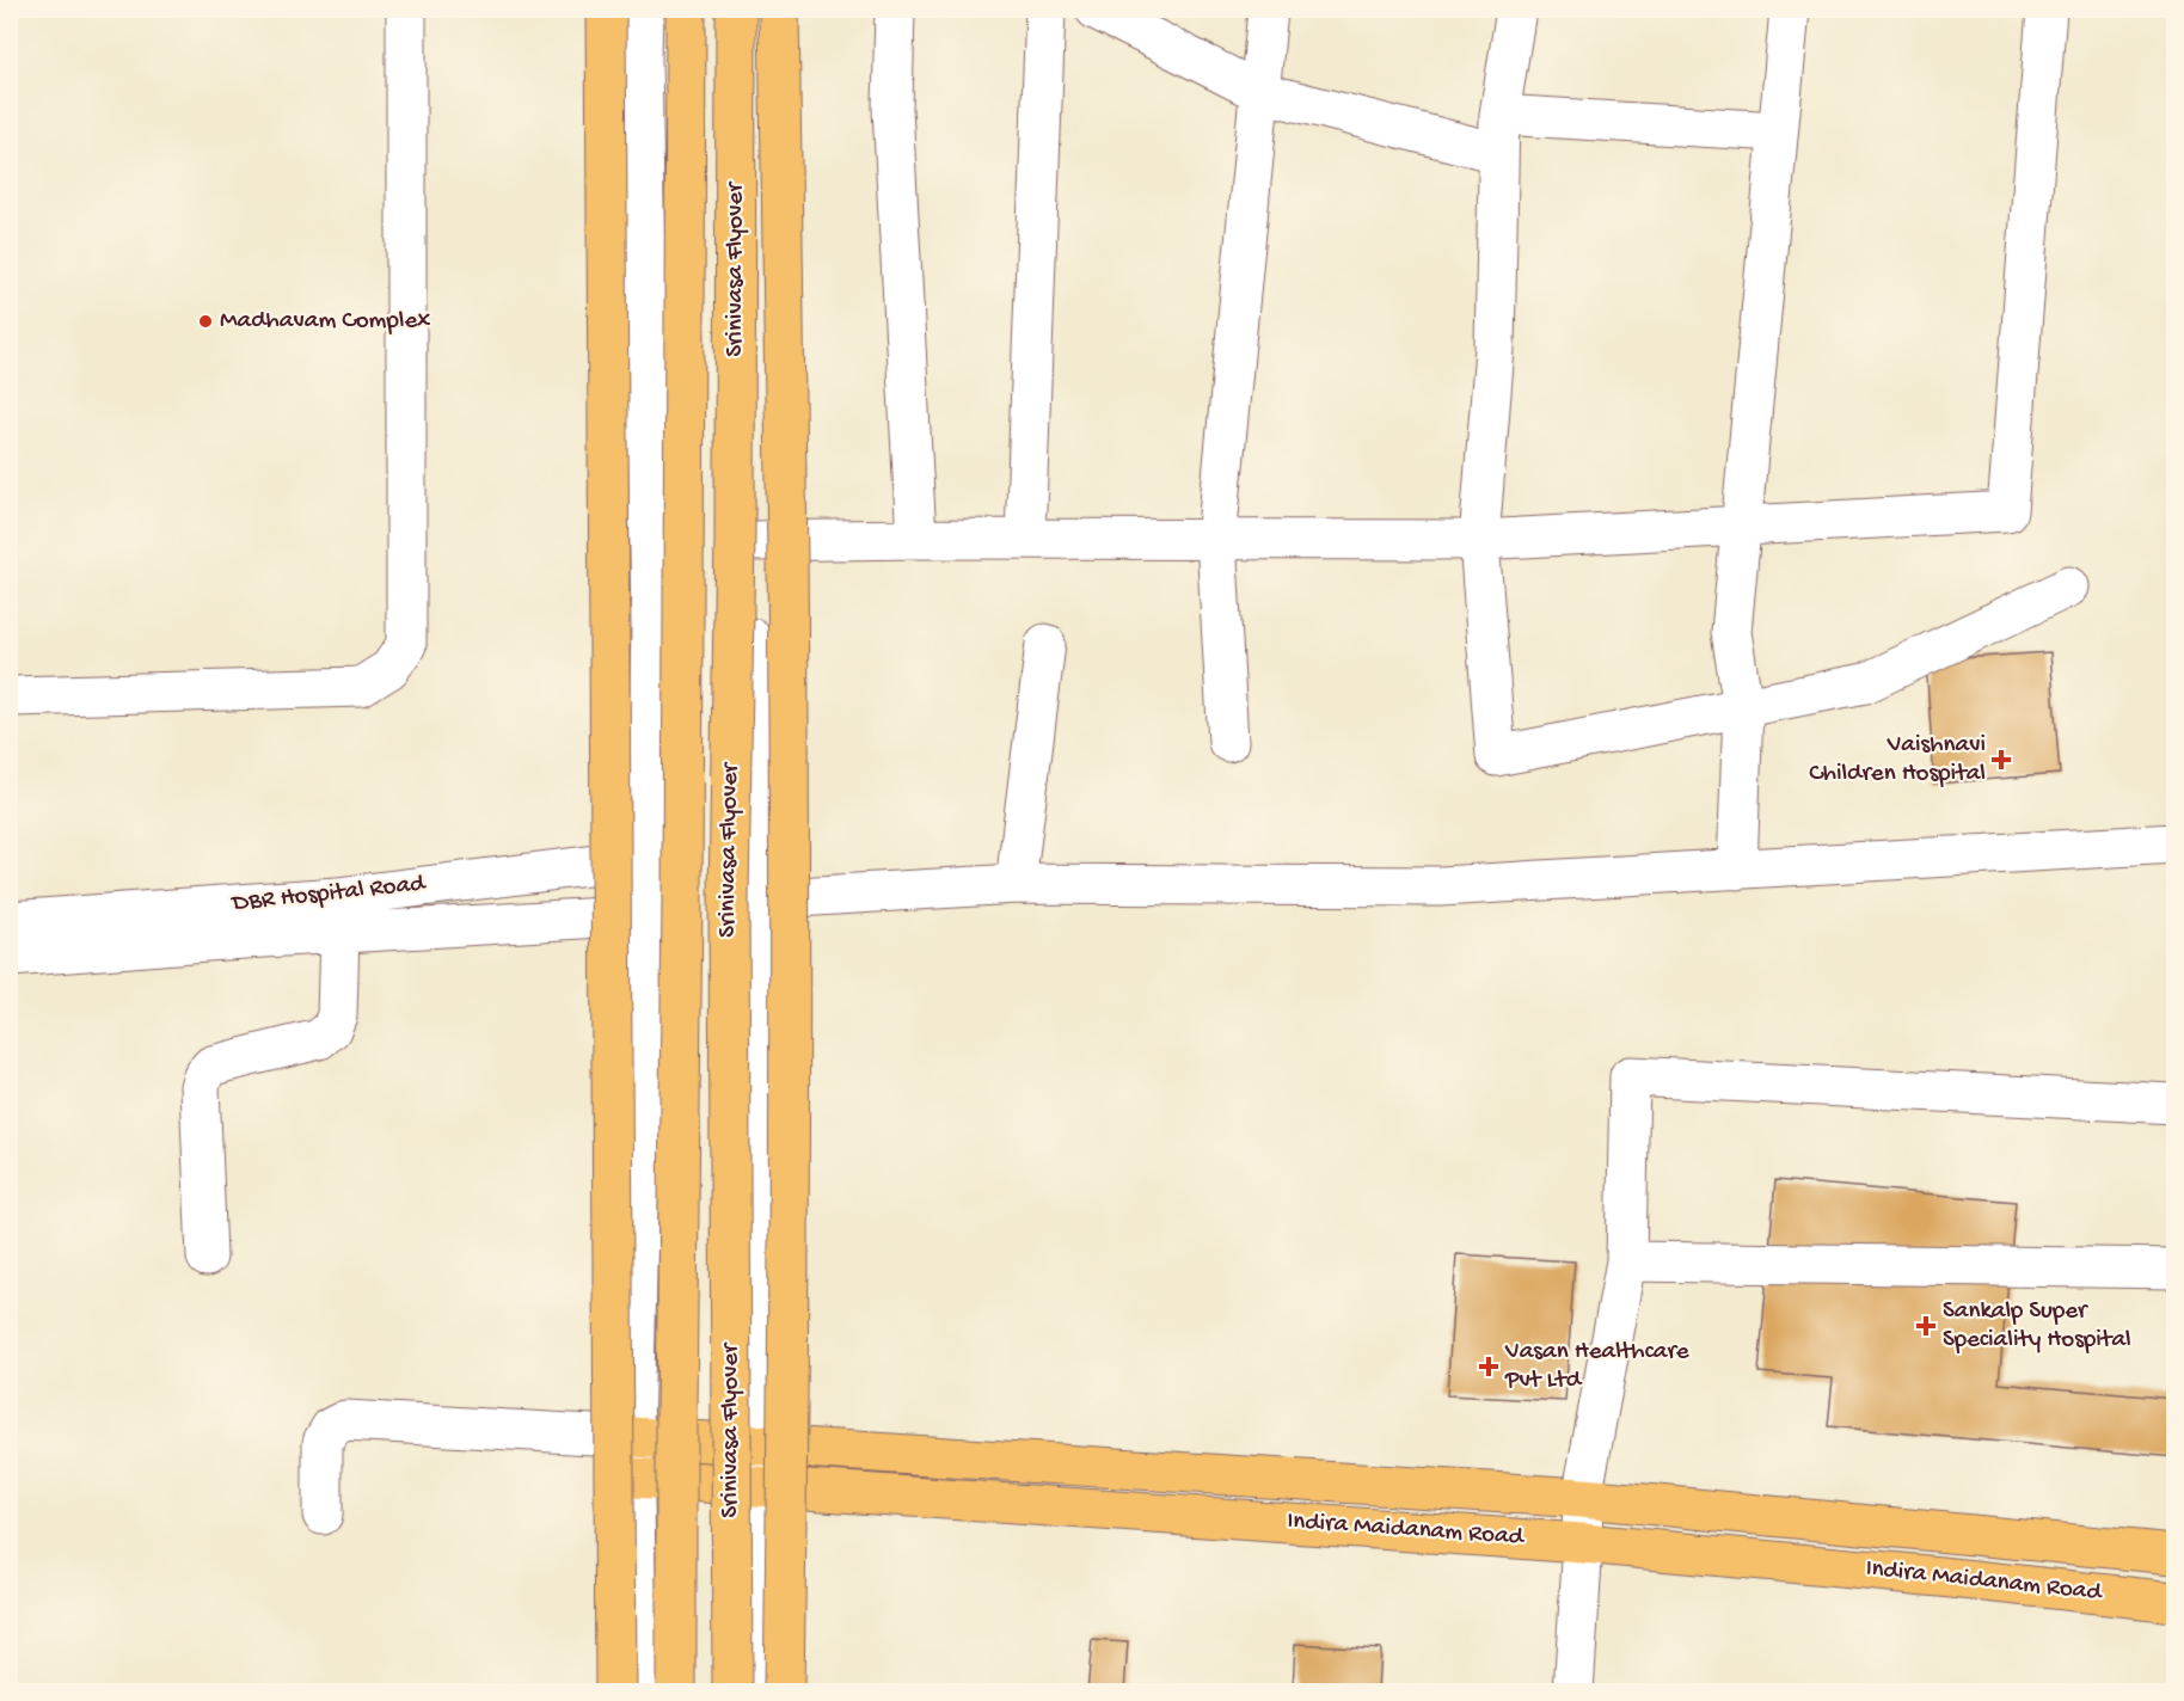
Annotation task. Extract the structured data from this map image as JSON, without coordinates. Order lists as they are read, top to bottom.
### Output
{
  "streets": {
    "main road": ["Srinivasa Flyover", "Indira Maidanam Road"],
    "street": ["DBR Hospital Road"]
  },
  "places": {
    "other": ["Madhavam Complex"],
    "health": ["Vaishnavi Children Hospital", "Sankalp Super Speciality Hospital", "Vasan Healthcare Pvt Ltd"]
  }
}
